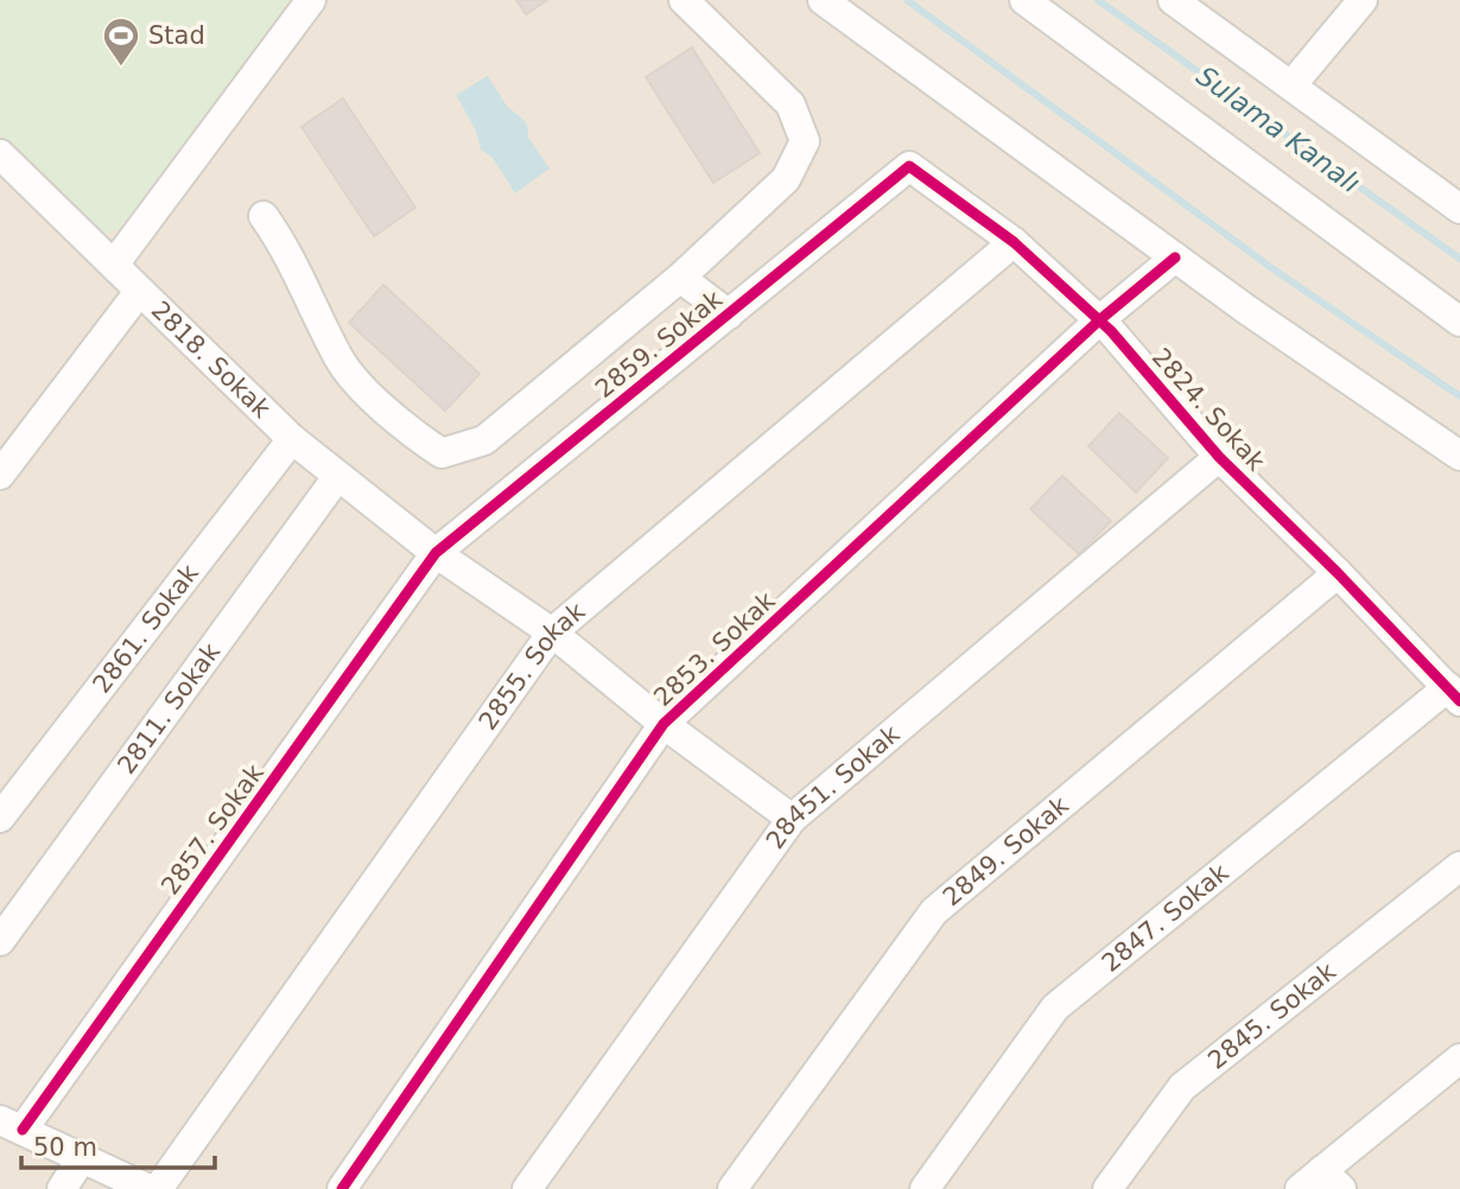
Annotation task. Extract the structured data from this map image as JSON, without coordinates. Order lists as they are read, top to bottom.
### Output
{
  "streets": {
    "street": [
      "2859. Sokak",
      "2818. Sokak",
      "2824. Sokak",
      "2861. Sokak",
      "2853. Sokak",
      "2855. Sokak",
      "2811. Sokak",
      "28451. Sokak",
      "2857. Sokak",
      "2849. Sokak",
      "2847. Sokak",
      "2845. Sokak"
    ]
  },
  "crossings": [
    ["2859. Sokak", "2818. Sokak"],
    ["2859. Sokak", "2824. Sokak"],
    ["2859. Sokak", "2857. Sokak"],
    ["2818. Sokak", "2861. Sokak"],
    ["2818. Sokak", "2853. Sokak"],
    ["2818. Sokak", "2855. Sokak"],
    ["2818. Sokak", "2811. Sokak"],
    ["2818. Sokak", "28451. Sokak"],
    ["2818. Sokak", "2857. Sokak"],
    ["2824. Sokak", "2853. Sokak"],
    ["2824. Sokak", "2855. Sokak"],
    ["2824. Sokak", "28451. Sokak"],
    ["2824. Sokak", "2849. Sokak"],
    ["2824. Sokak", "2847. Sokak"]
  ],
  "water": ["Sulama Kanalı"],
  "places": {
    "sports": ["Stad"]
  },
  "scale_bar": "50 m"
}
